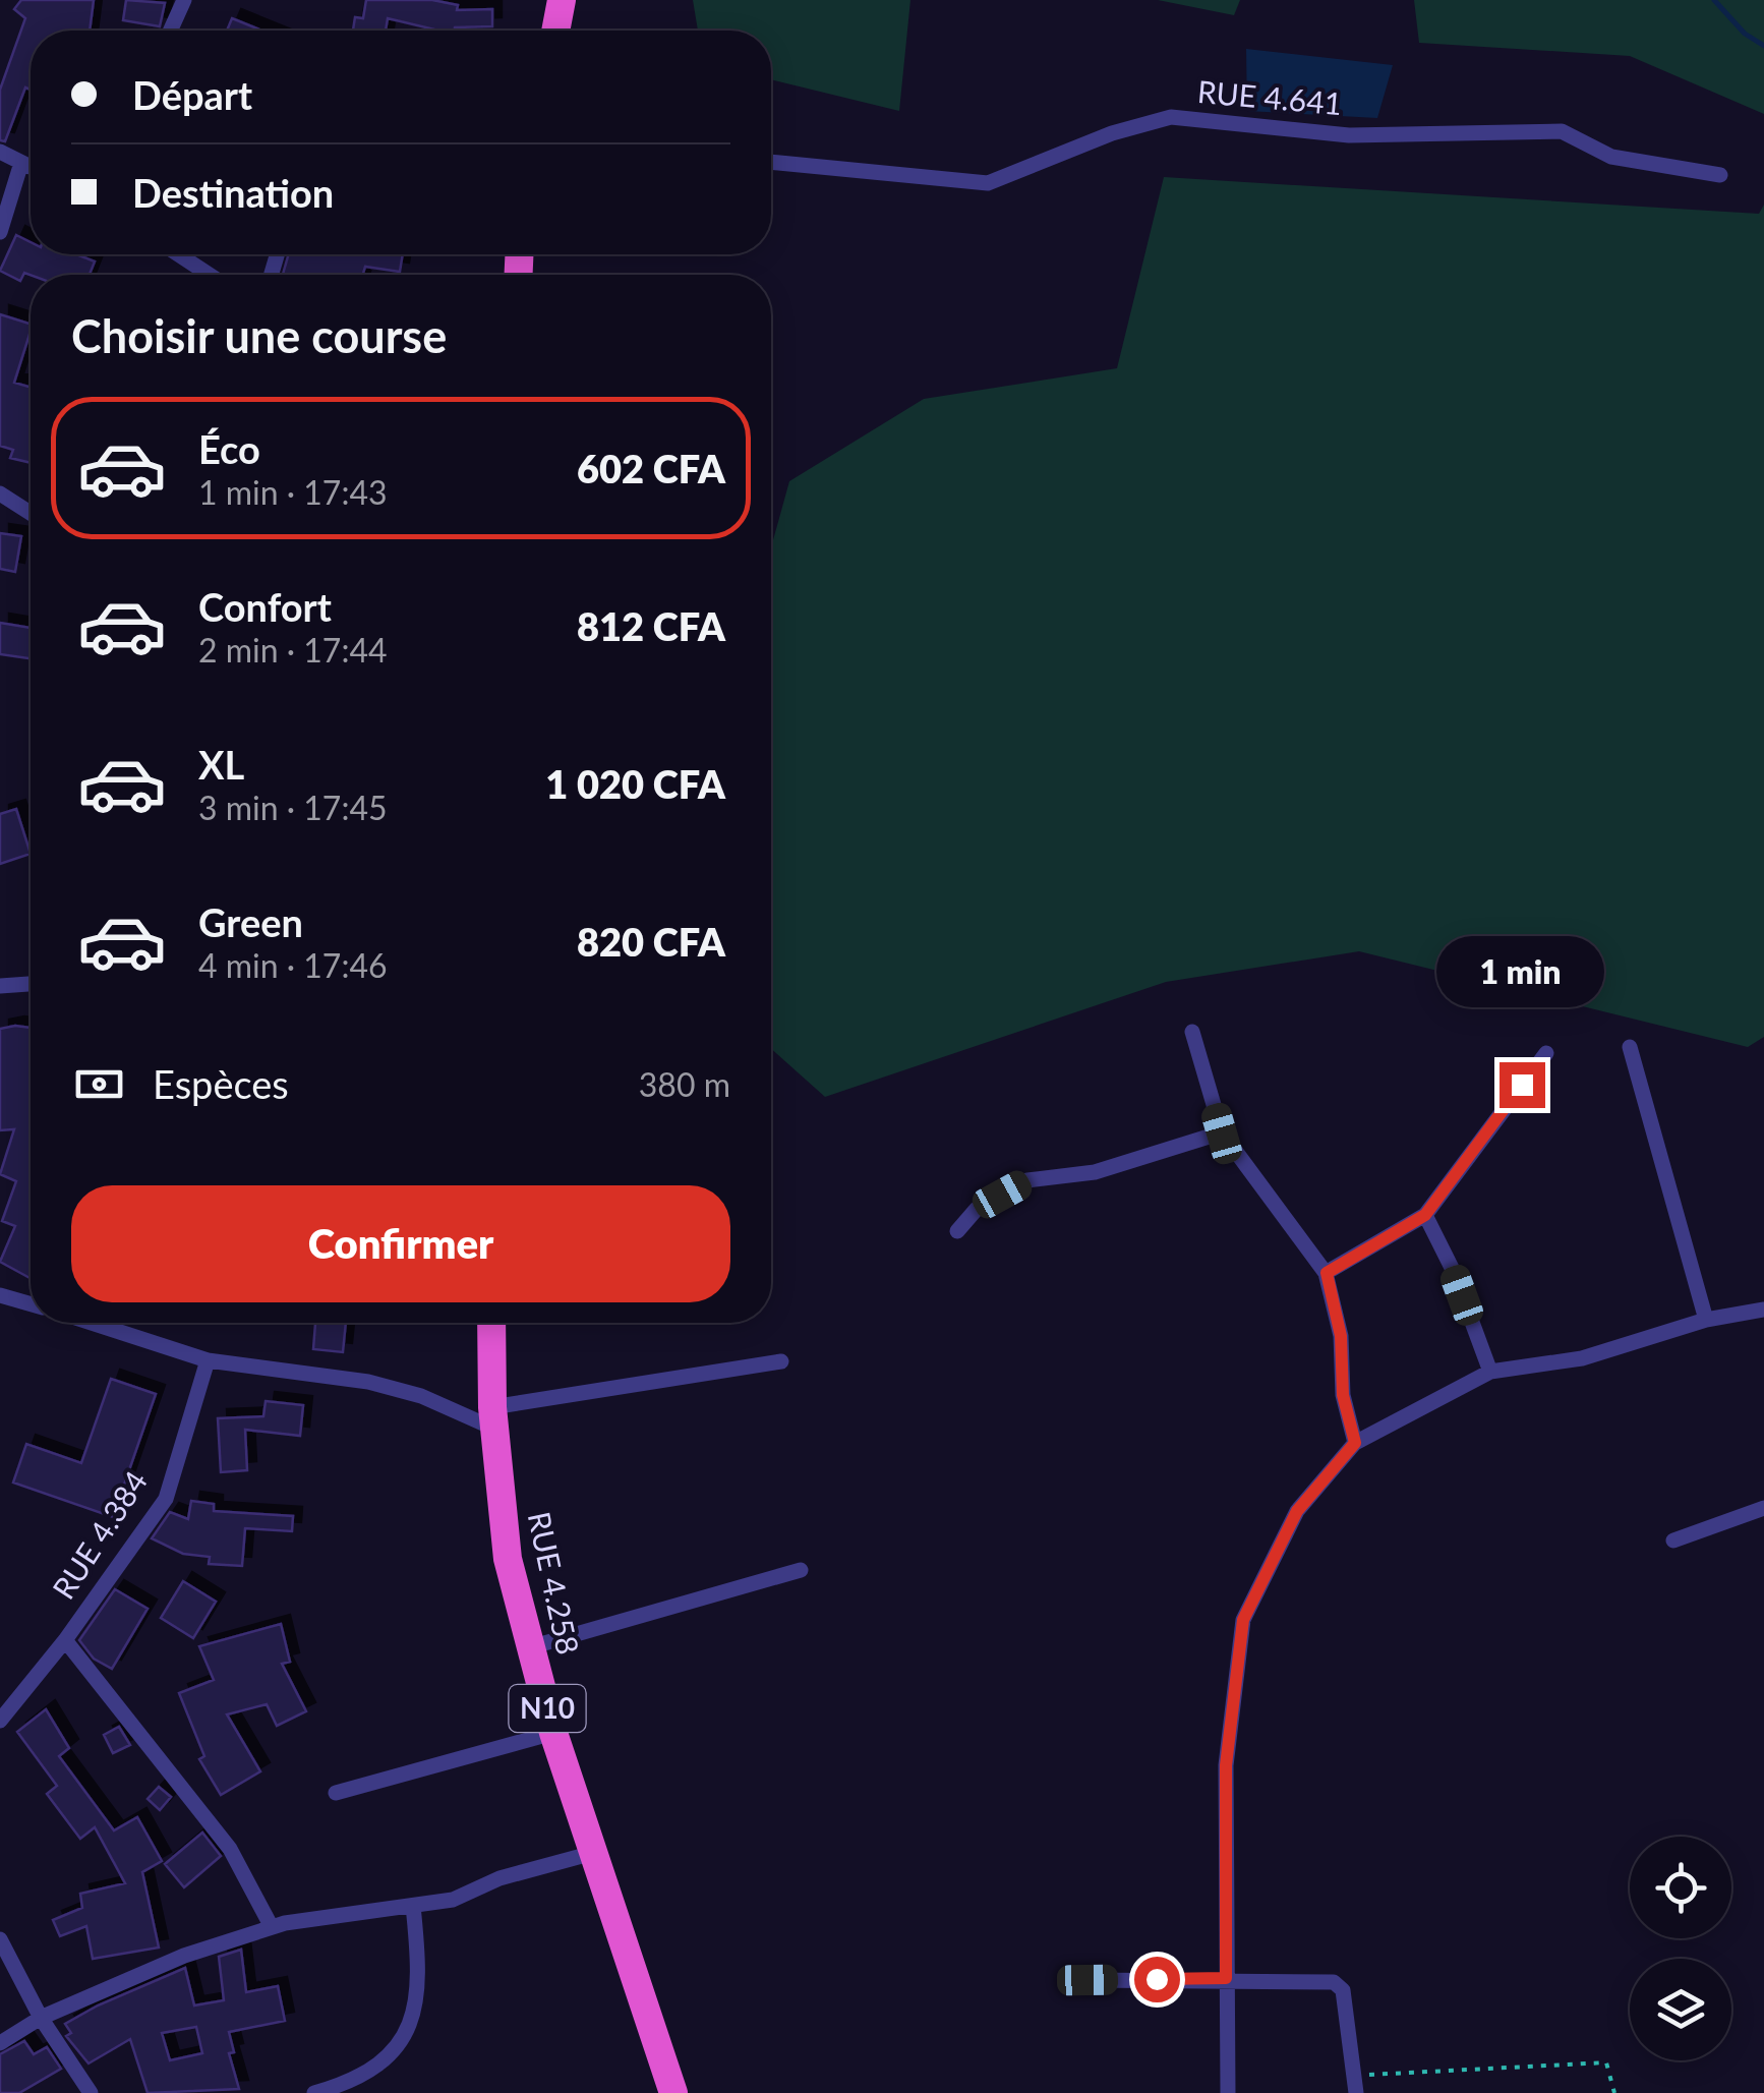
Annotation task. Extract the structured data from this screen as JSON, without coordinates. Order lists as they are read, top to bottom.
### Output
{
  "streets": {
    "highway": ["RUE 4.258", "N10"],
    "street": ["RUE 4.641", "RUE 4.384"]
  },
  "page": {
    "banner": ["Départ", "Destination"],
    "heading": "Choisir une course",
    "list": [
      {
        "name": "Éco",
        "note": "1 min · 17:43",
        "value": "602 CFA"
      },
      {
        "name": "Confort",
        "note": "2 min · 17:44",
        "value": "812 CFA"
      },
      {
        "name": "XL",
        "note": "3 min · 17:45",
        "value": "1 020 CFA"
      },
      {
        "name": "Green",
        "note": "4 min · 17:46",
        "value": "820 CFA"
      }
    ],
    "bubble": "1 min",
    "pay": ["Espèces", "380 m"],
    "buttons": "Confirmer"
  }
}
